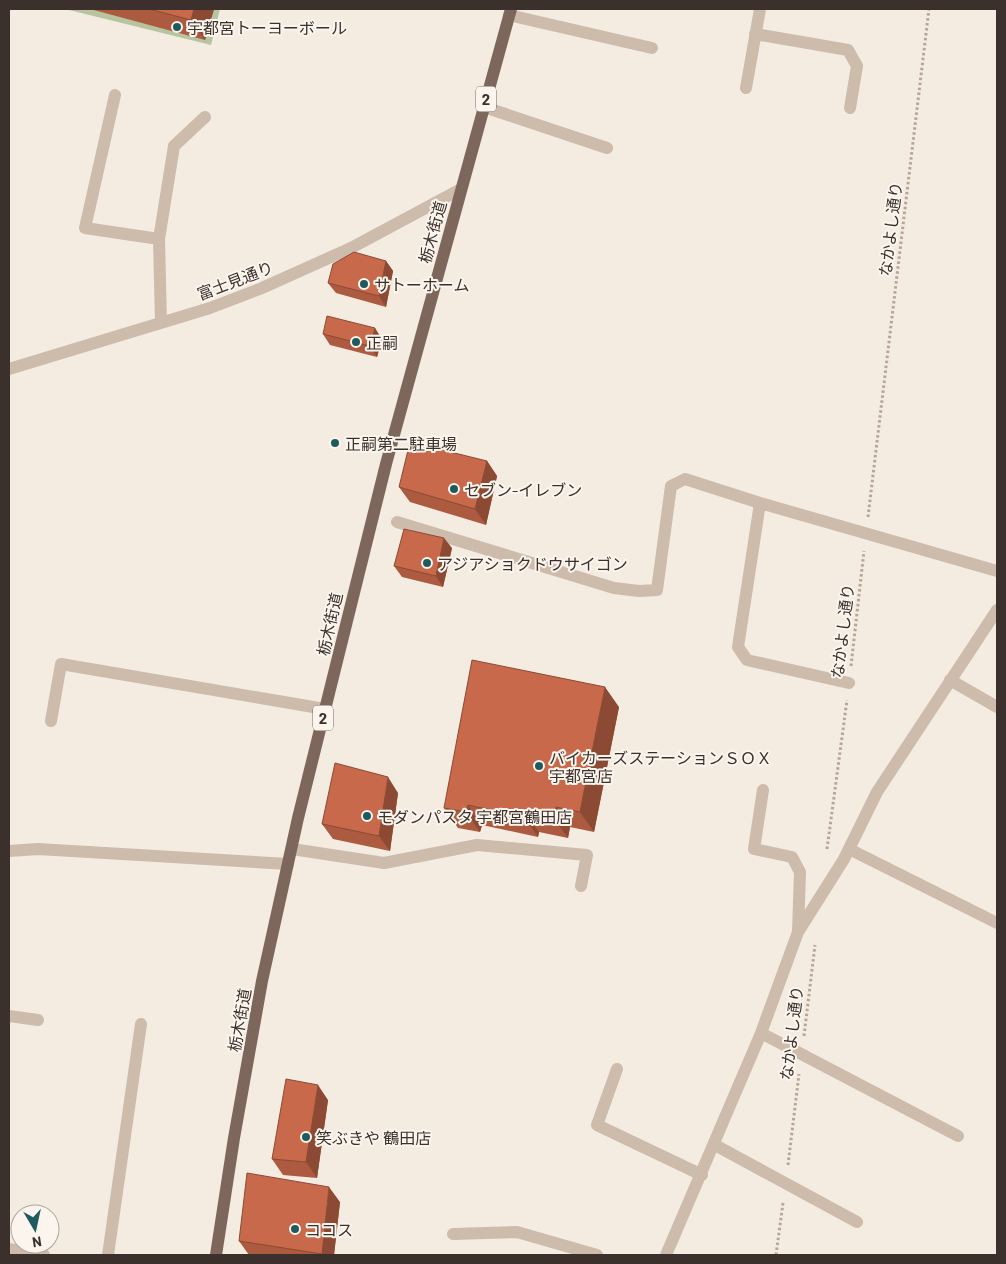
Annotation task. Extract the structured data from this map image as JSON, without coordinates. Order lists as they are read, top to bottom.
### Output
{
  "streets": {
    "main road": ["2", "栃木街道"],
    "street": ["富士見通り"],
    "path": ["なかよし通り"]
  },
  "crossings": [
    ["栃木街道", "富士見通り"]
  ],
  "places": [
    "宇都宮トーヨーボール",
    "サトーホーム",
    "正嗣",
    "正嗣第二駐車場",
    "セブン-イレブン",
    "アジアショクドウサイゴン",
    "バイカーズステーションＳＯＸ 宇都宮店",
    "モダンパスタ 宇都宮鶴田店",
    "笑ぶきや 鶴田店",
    "ココス"
  ],
  "north": "bottom"
}
